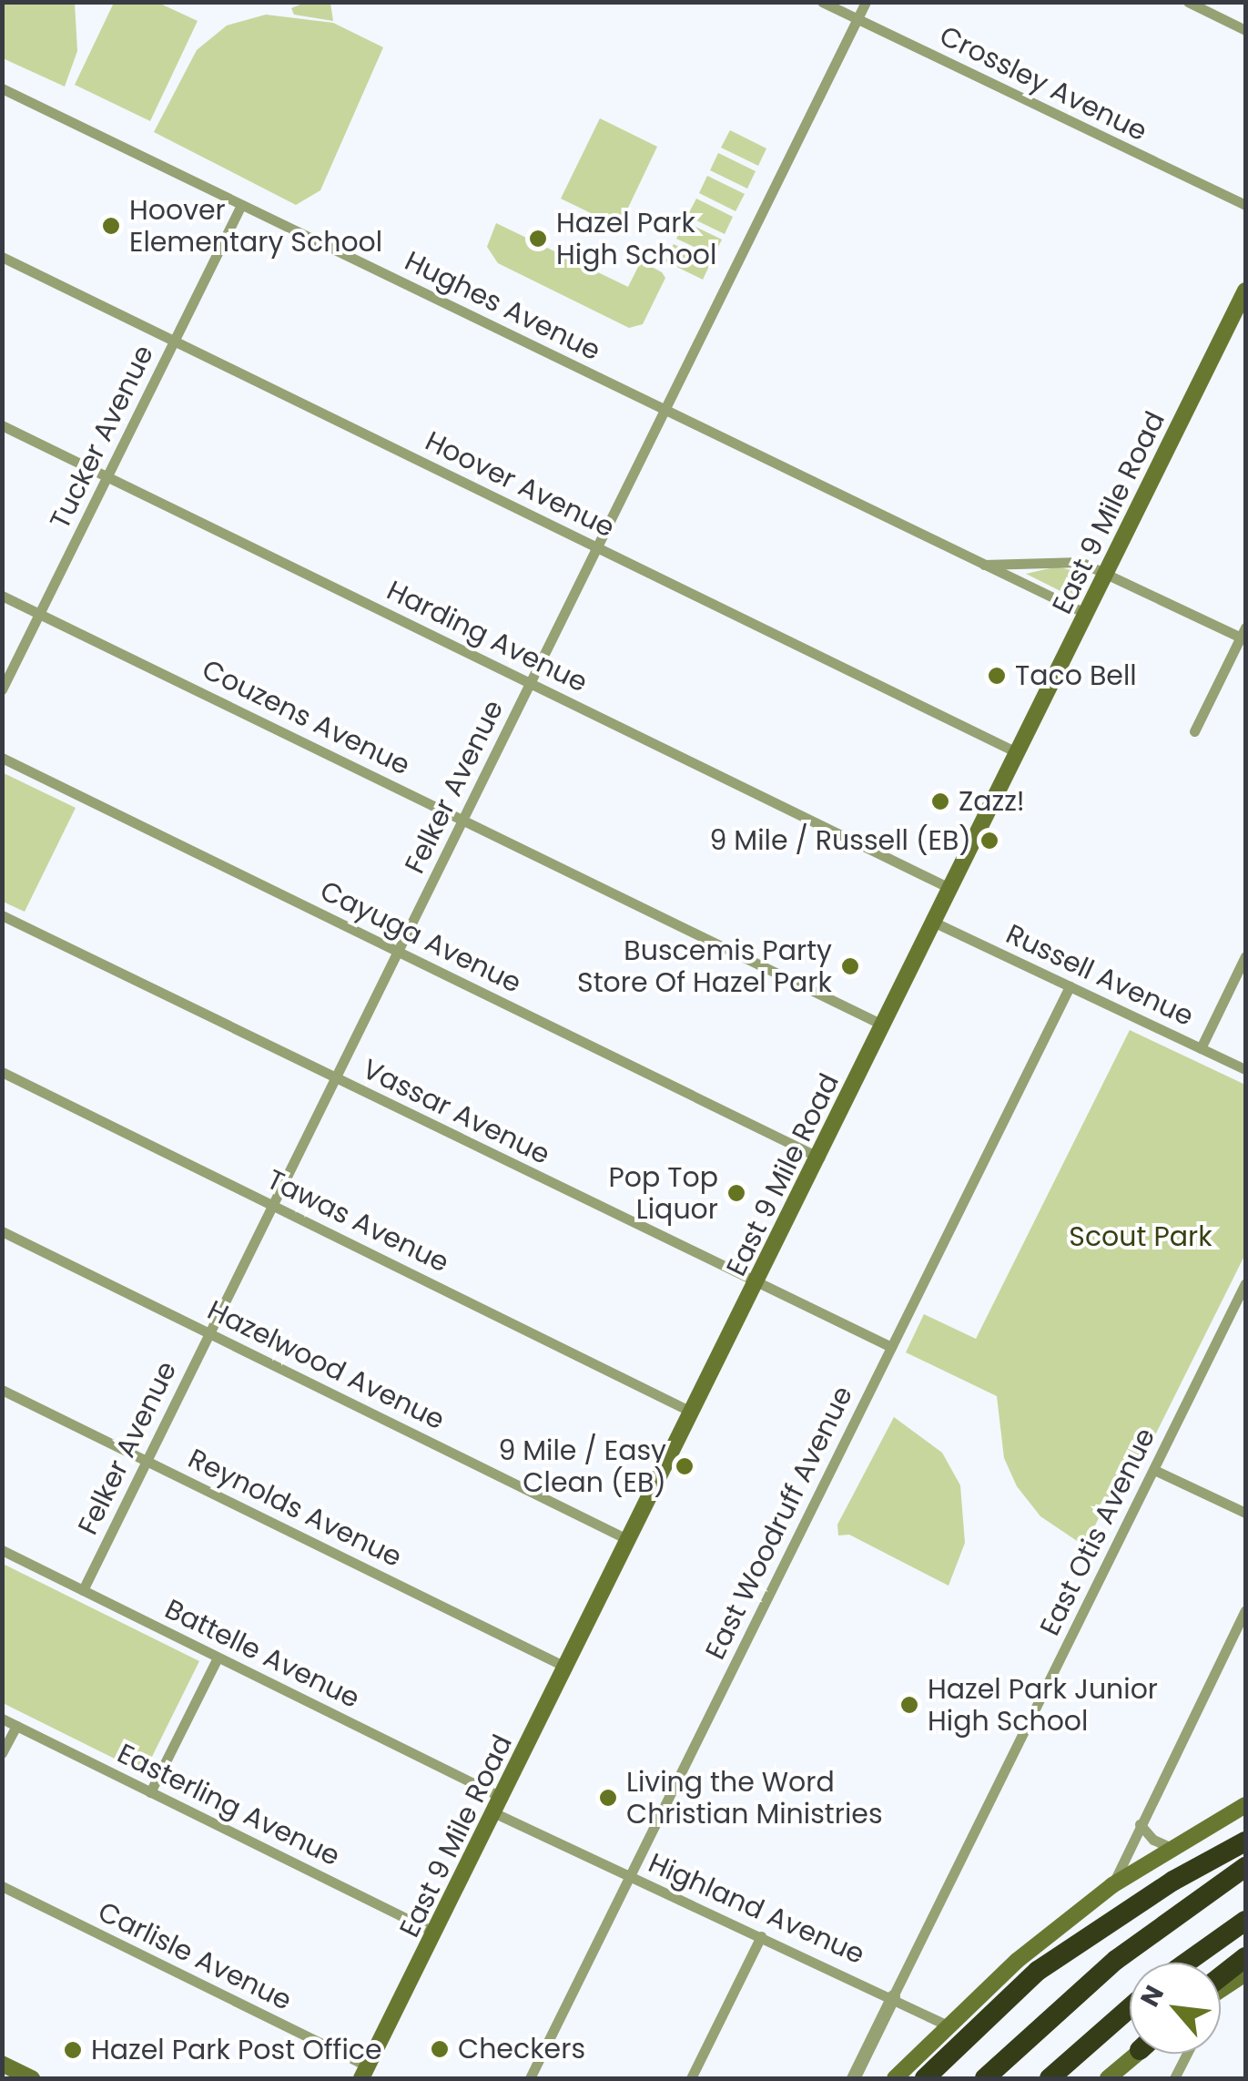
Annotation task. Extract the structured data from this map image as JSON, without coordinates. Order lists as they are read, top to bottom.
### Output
{
  "streets": {
    "main road": ["East 9 Mile Road"],
    "street": [
      "Crossley Avenue",
      "Hughes Avenue",
      "Tucker Avenue",
      "Hoover Avenue",
      "Harding Avenue",
      "Couzens Avenue",
      "Felker Avenue",
      "Cayuga Avenue",
      "Russell Avenue",
      "Vassar Avenue",
      "Tawas Avenue",
      "Hazelwood Avenue",
      "Reynolds Avenue",
      "East Woodruff Avenue",
      "East Otis Avenue",
      "Battelle Avenue",
      "Easterling Avenue",
      "Highland Avenue",
      "Carlisle Avenue"
    ]
  },
  "crossings": [
    ["Crossley Avenue", "Felker Avenue"],
    ["Hughes Avenue", "Tucker Avenue"],
    ["Hughes Avenue", "East 9 Mile Road"],
    ["Hughes Avenue", "Felker Avenue"],
    ["Tucker Avenue", "Hoover Avenue"],
    ["Tucker Avenue", "Harding Avenue"],
    ["Tucker Avenue", "Couzens Avenue"],
    ["Hoover Avenue", "East 9 Mile Road"],
    ["Hoover Avenue", "Felker Avenue"],
    ["East 9 Mile Road", "Harding Avenue"],
    ["East 9 Mile Road", "Couzens Avenue"],
    ["East 9 Mile Road", "Cayuga Avenue"],
    ["East 9 Mile Road", "Russell Avenue"],
    ["East 9 Mile Road", "Vassar Avenue"],
    ["East 9 Mile Road", "Tawas Avenue"],
    ["East 9 Mile Road", "Hazelwood Avenue"],
    ["East 9 Mile Road", "Reynolds Avenue"],
    ["East 9 Mile Road", "Battelle Avenue"],
    ["East 9 Mile Road", "Easterling Avenue"],
    ["East 9 Mile Road", "Highland Avenue"],
    ["East 9 Mile Road", "Carlisle Avenue"],
    ["Harding Avenue", "Felker Avenue"],
    ["Couzens Avenue", "Felker Avenue"],
    ["Felker Avenue", "Cayuga Avenue"],
    ["Felker Avenue", "Vassar Avenue"],
    ["Felker Avenue", "Tawas Avenue"],
    ["Felker Avenue", "Hazelwood Avenue"],
    ["Felker Avenue", "Reynolds Avenue"],
    ["Felker Avenue", "Battelle Avenue"],
    ["Russell Avenue", "East Woodruff Avenue"],
    ["Vassar Avenue", "East Woodruff Avenue"],
    ["East Woodruff Avenue", "Highland Avenue"],
    ["East Otis Avenue", "Highland Avenue"],
    ["Battelle Avenue", "Highland Avenue"]
  ],
  "parks": ["Scout Park"],
  "places": [
    "Hoover Elementary School",
    "Hazel Park High School",
    "Taco Bell",
    "Zazz!",
    "9 Mile / Russell (EB)",
    "Buscemis Party Store Of Hazel Park",
    "Pop Top Liquor",
    "9 Mile / Easy Clean (EB)",
    "Hazel Park Junior High School",
    "Living the Word Christian Ministries",
    "Checkers",
    "Hazel Park Post Office"
  ],
  "north": "top left"
}
